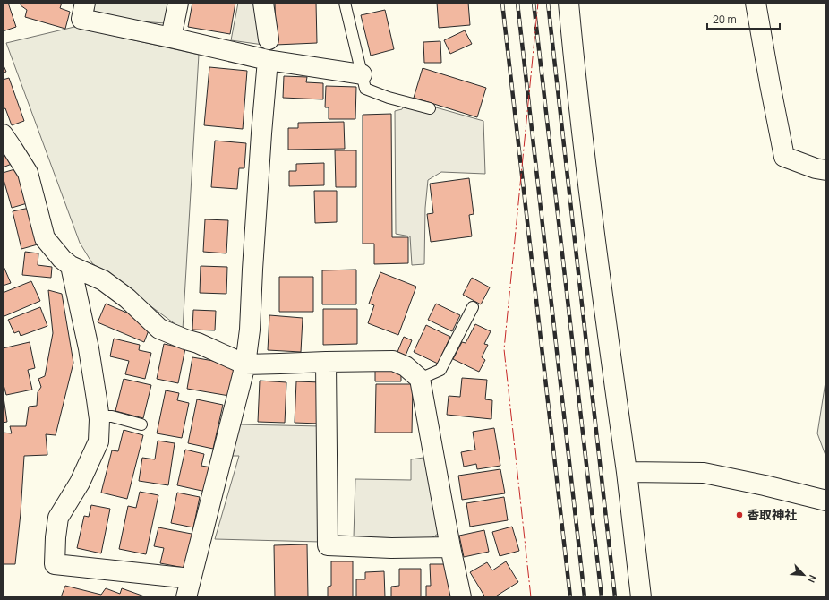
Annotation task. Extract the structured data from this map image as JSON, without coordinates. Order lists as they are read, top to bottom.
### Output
{
  "places": ["香取神社"],
  "scale_bar": "20 m",
  "north": "bottom right"
}
